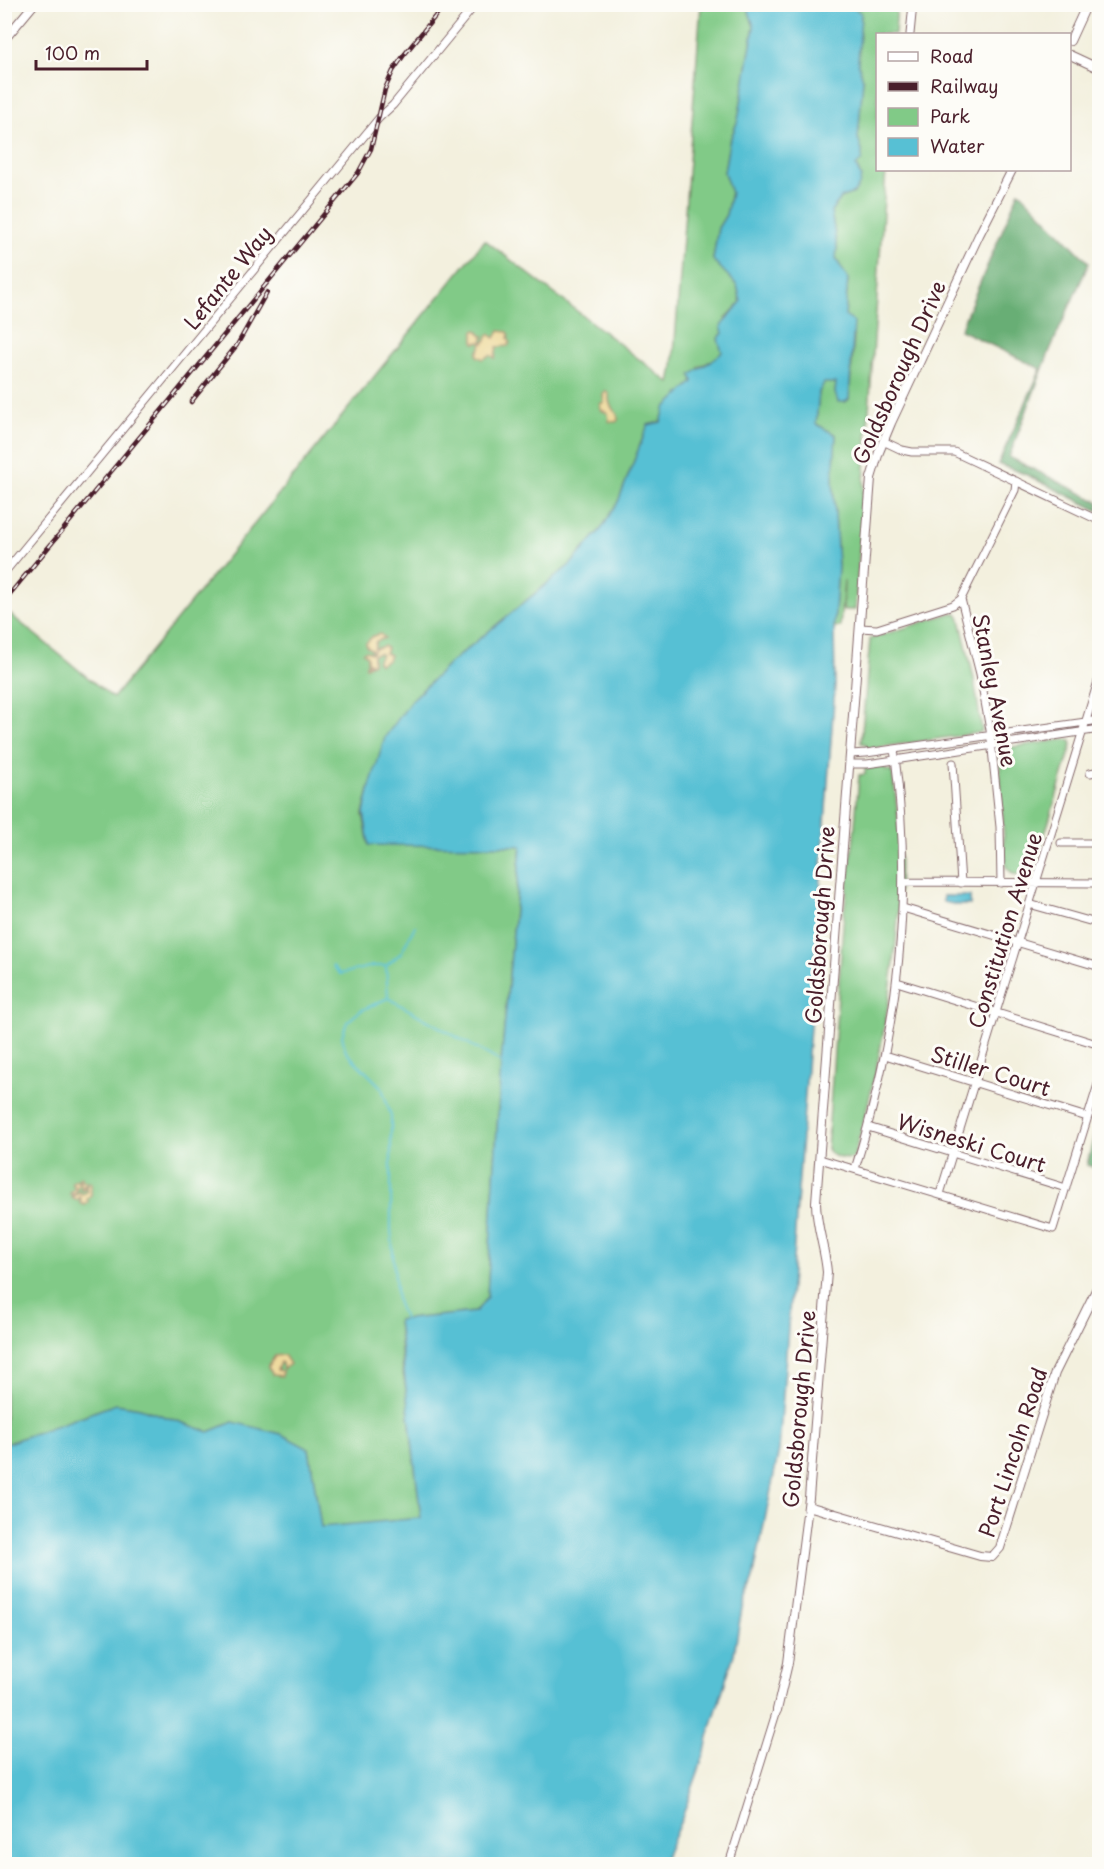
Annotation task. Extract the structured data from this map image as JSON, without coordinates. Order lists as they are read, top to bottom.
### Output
{
  "streets": {
    "street": [
      "Lefante Way",
      "Goldsborough Drive",
      "Stanley Avenue",
      "Constitution Avenue",
      "Stiller Court",
      "Wisneski Court",
      "Port Lincoln Road"
    ]
  },
  "crossings": [
    ["Goldsborough Drive", "Port Lincoln Road"],
    ["Constitution Avenue", "Stiller Court"],
    ["Constitution Avenue", "Wisneski Court"]
  ],
  "legend": [
    "Road",
    "Railway",
    "Park",
    "Water"
  ],
  "scale_bar": "100 m"
}
